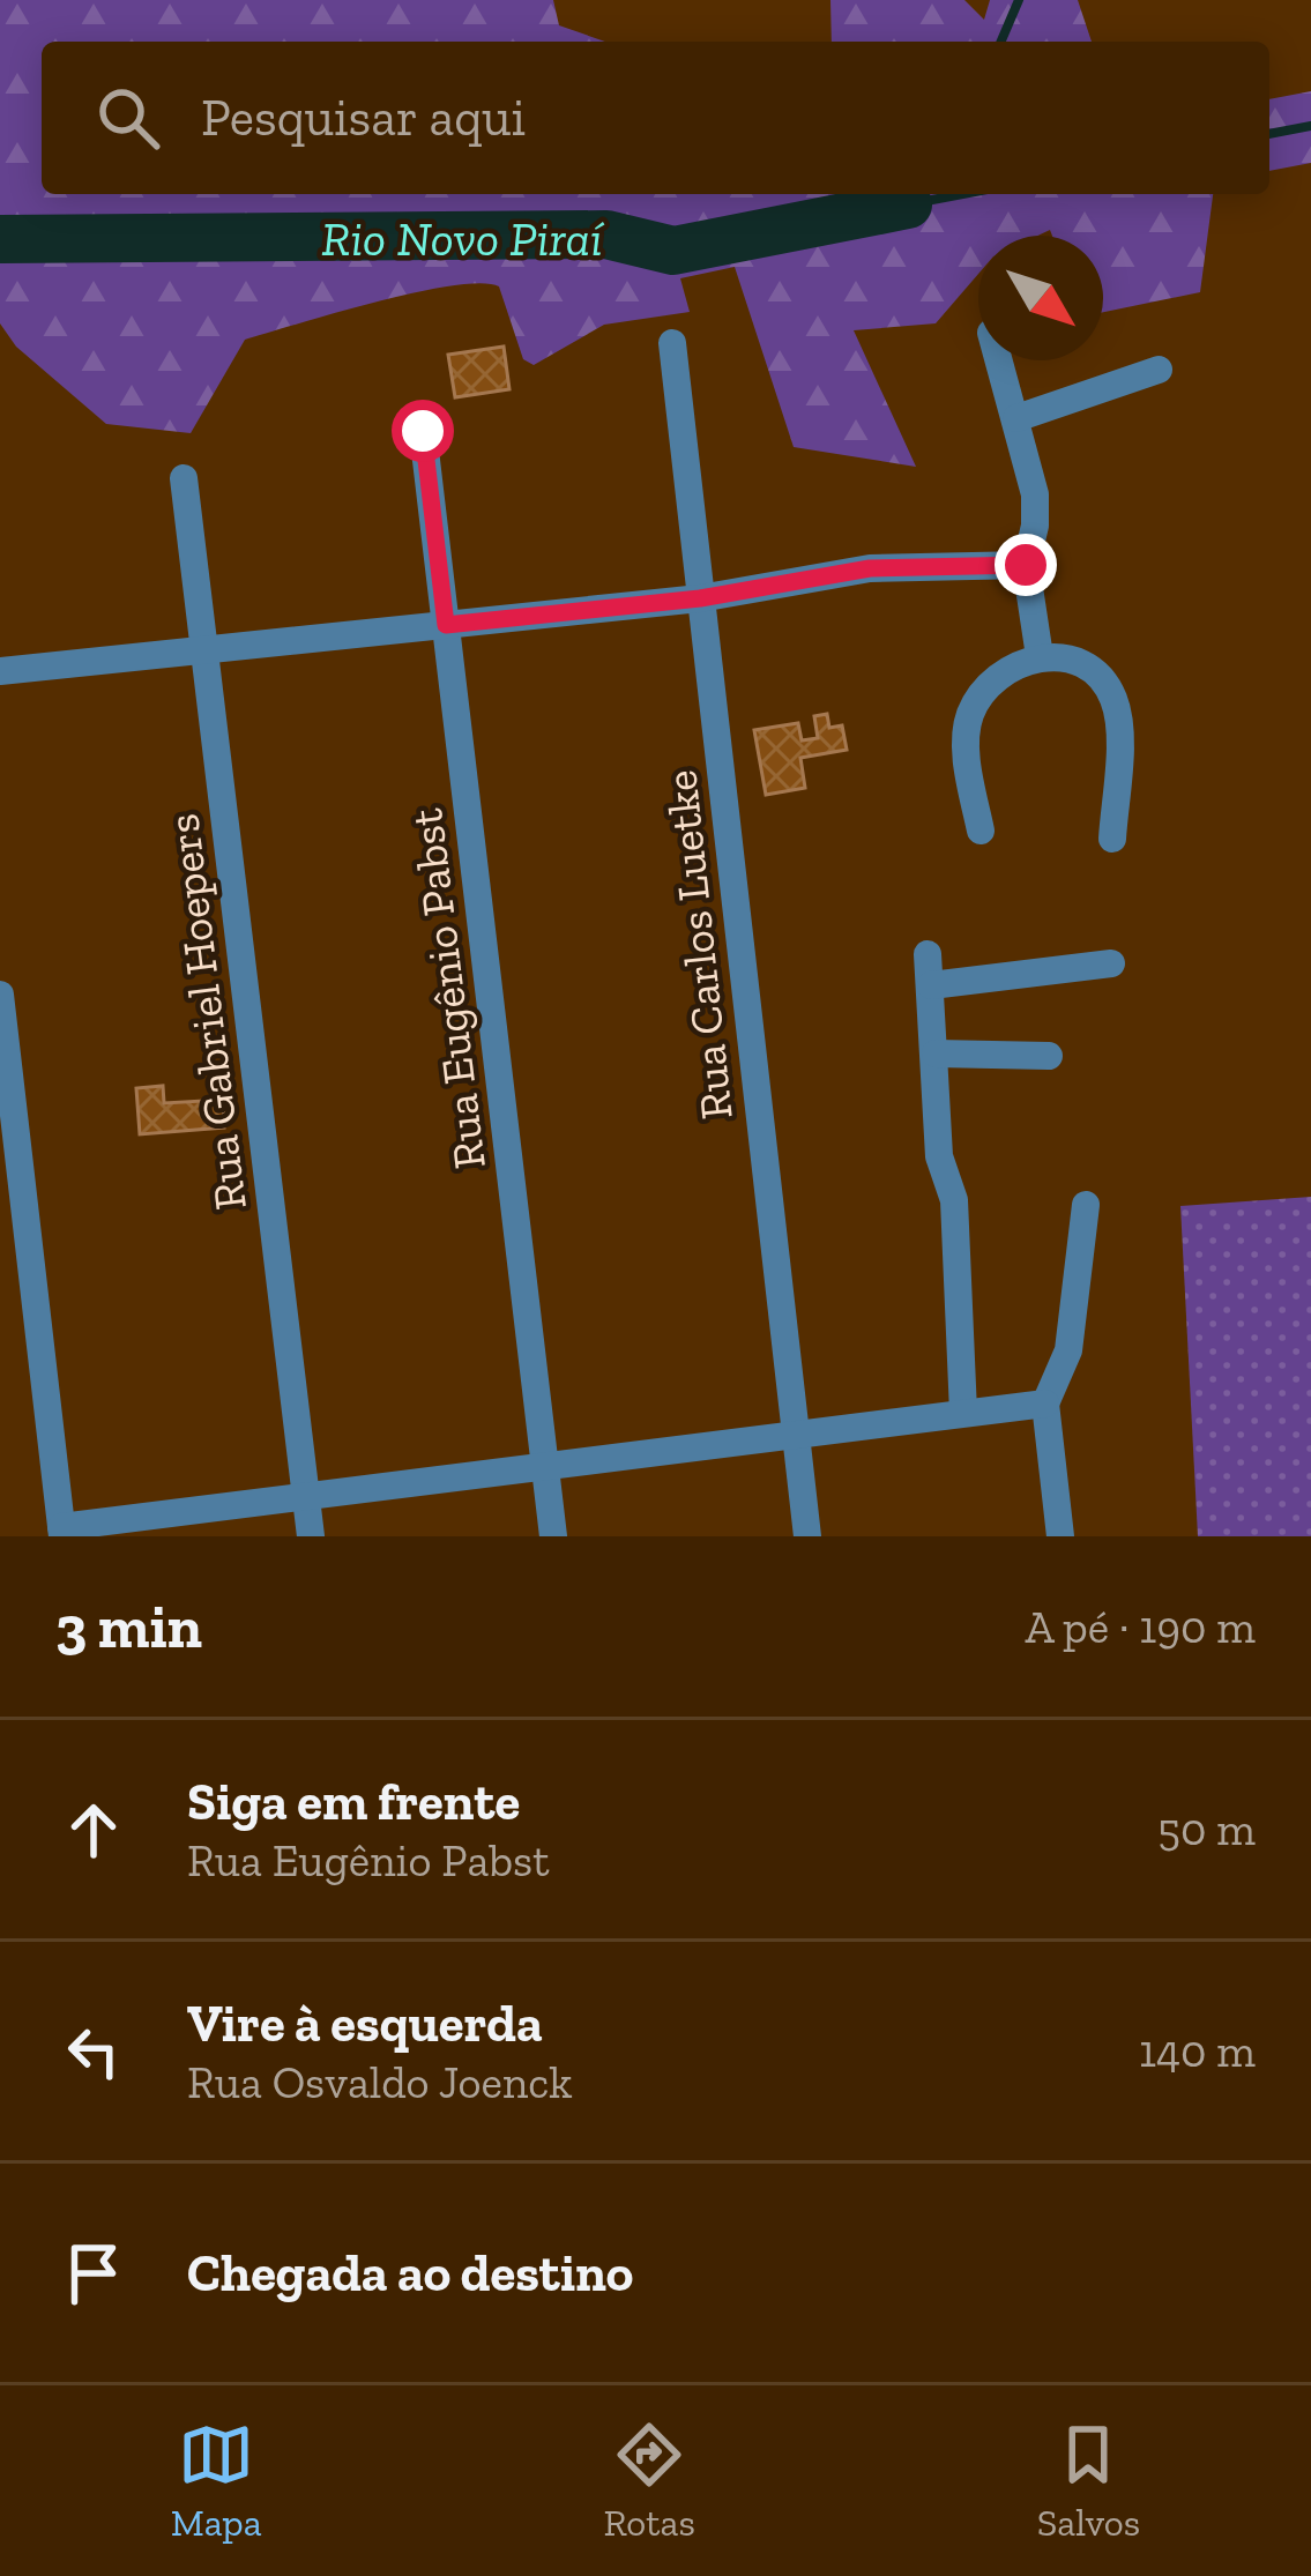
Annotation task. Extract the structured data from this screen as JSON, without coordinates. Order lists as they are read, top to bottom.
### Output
{
  "streets": {
    "street": ["Rua Carlos Luetke", "Rua Eugênio Pabst", "Rua Gabriel Hoepers"]
  },
  "water": ["Rio Novo Piraí"],
  "north": "bottom right",
  "page": {
    "search": "Pesquisar aqui",
    "heading": ["3 min", "A pé · 190 m"],
    "list": [
      ["Siga em frente", "Rua Eugênio Pabst", "50 m"],
      ["Vire à esquerda", "Rua Osvaldo Joenck", "140 m"],
      "Chegada ao destino"
    ],
    "nav": ["Mapa", "Rotas", "Salvos"]
  }
}
